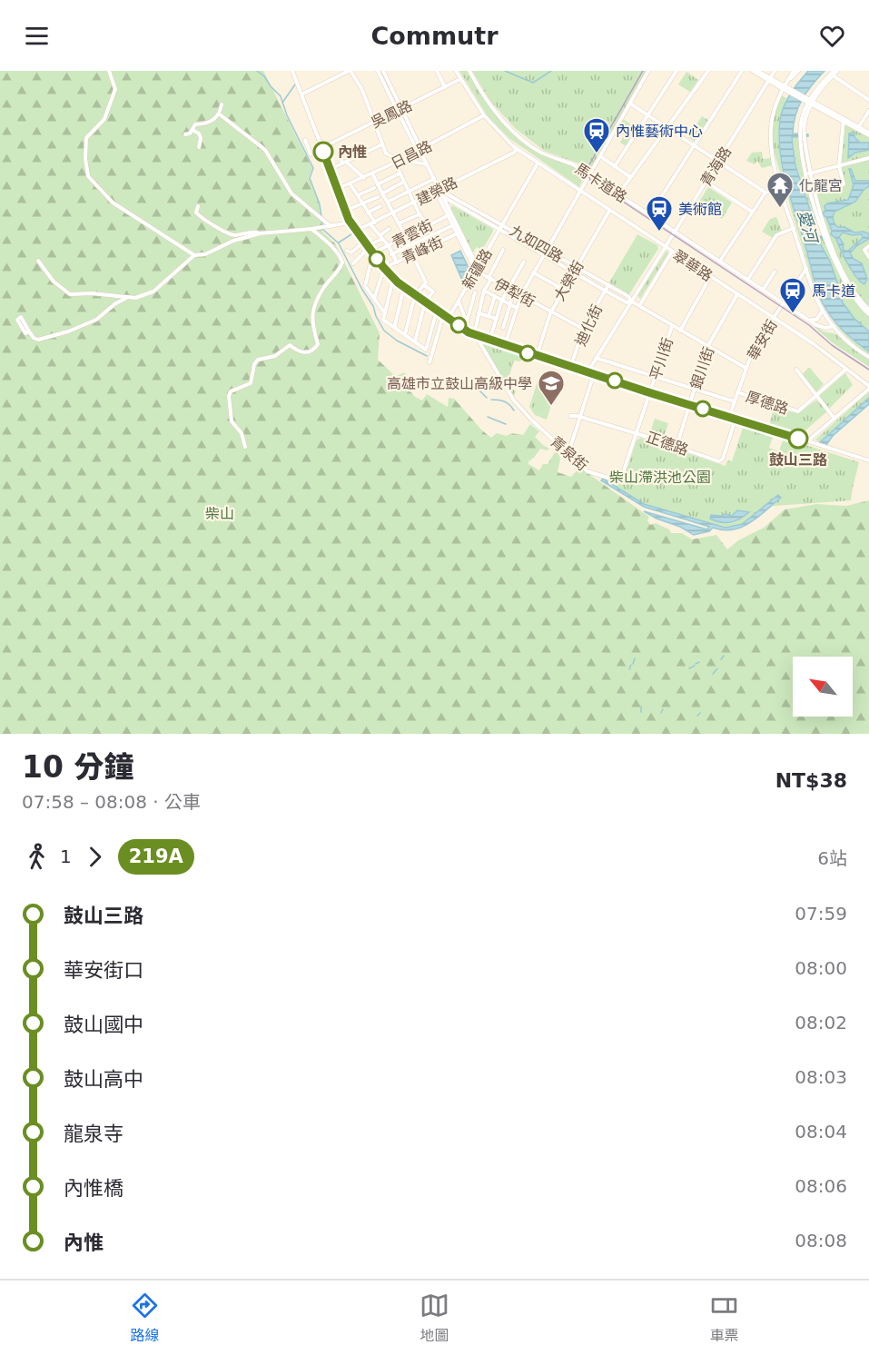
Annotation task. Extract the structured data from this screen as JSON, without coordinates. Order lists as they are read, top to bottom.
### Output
{
  "streets": {
    "street": [
      "吳鳳路",
      "日昌路",
      "青海路",
      "馬卡道路",
      "建榮路",
      "青雲街",
      "九如四路",
      "青峰街",
      "翠華路",
      "新疆路",
      "大榮街",
      "伊犁街",
      "迪化街",
      "華安街",
      "平川街",
      "銀川街",
      "厚德路",
      "正德路",
      "青泉街"
    ]
  },
  "crossings": [
    ["吳鳳路", "翠華路"],
    ["日昌路", "翠華路"],
    ["青海路", "馬卡道路"],
    ["青海路", "九如四路"],
    ["青海路", "翠華路"],
    ["馬卡道路", "華安街"],
    ["建榮路", "九如四路"],
    ["建榮路", "翠華路"],
    ["九如四路", "新疆路"],
    ["九如四路", "大榮街"],
    ["九如四路", "迪化街"],
    ["九如四路", "華安街"],
    ["九如四路", "平川街"],
    ["九如四路", "銀川街"],
    ["翠華路", "新疆路"],
    ["翠華路", "大榮街"],
    ["翠華路", "華安街"],
    ["翠華路", "銀川街"],
    ["翠華路", "厚德路"],
    ["新疆路", "伊犁街"],
    ["新疆路", "青泉街"],
    ["大榮街", "伊犁街"],
    ["伊犁街", "迪化街"],
    ["華安街", "厚德路"],
    ["平川街", "青泉街"],
    ["銀川街", "正德路"],
    ["正德路", "青泉街"]
  ],
  "water": ["愛河"],
  "parks": ["柴山滯洪池公園", "柴山"],
  "places": {
    "other": ["內惟", "鼓山三路"],
    "station": ["內惟藝術中心", "美術館", "馬卡道"],
    "temple": ["化龍宮"],
    "school or university": ["高雄市立鼓山高級中學"]
  },
  "lines": ["bus line 219A"],
  "north": "top left",
  "page": {
    "header": "Commutr",
    "heading": ["10 分鐘", "07:58 – 08:08 · 公車", "NT$38"],
    "legs": ["1", "219A", "6站"],
    "list": [
      {
        "name": "鼓山三路",
        "value": "07:59"
      },
      {
        "name": "華安街口",
        "value": "08:00"
      },
      {
        "name": "鼓山國中",
        "value": "08:02"
      },
      {
        "name": "鼓山高中",
        "value": "08:03"
      },
      {
        "name": "龍泉寺",
        "value": "08:04"
      },
      {
        "name": "內惟橋",
        "value": "08:06"
      },
      {
        "name": "內惟",
        "value": "08:08"
      }
    ],
    "tabs": ["路線", "地圖", "車票"]
  }
}
